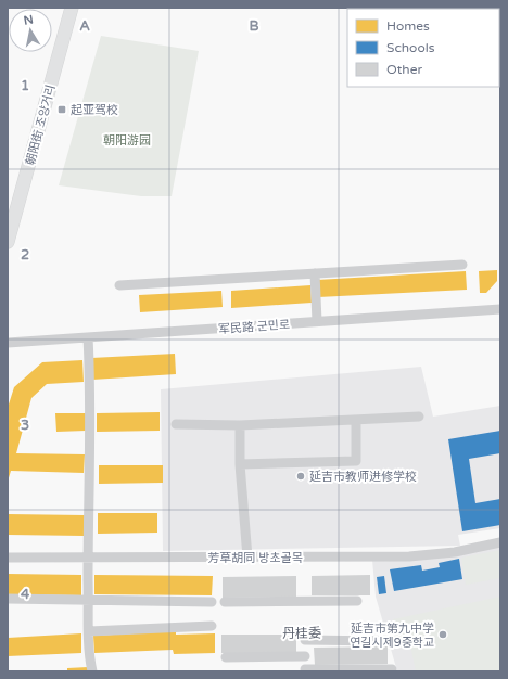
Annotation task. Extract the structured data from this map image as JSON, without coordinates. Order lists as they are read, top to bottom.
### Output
{
  "streets": {
    "main road": ["朝阳街 조양거리"],
    "street": ["军民路 군민로", "芳草胡同 방초골목"]
  },
  "districts": ["丹桂委"],
  "parks": ["朝阳游园"],
  "places": {
    "transit": ["起亚驾校"],
    "other": ["延吉市教师进修学校", "延吉市第九中学 연길시제9중학교"]
  },
  "legend": ["Homes", "Schools", "Other"],
  "north": "top",
  "grid": {
    "columns": ["A", "B"],
    "rows": [
      "1",
      "2",
      "3",
      "4"
    ]
  }
}
